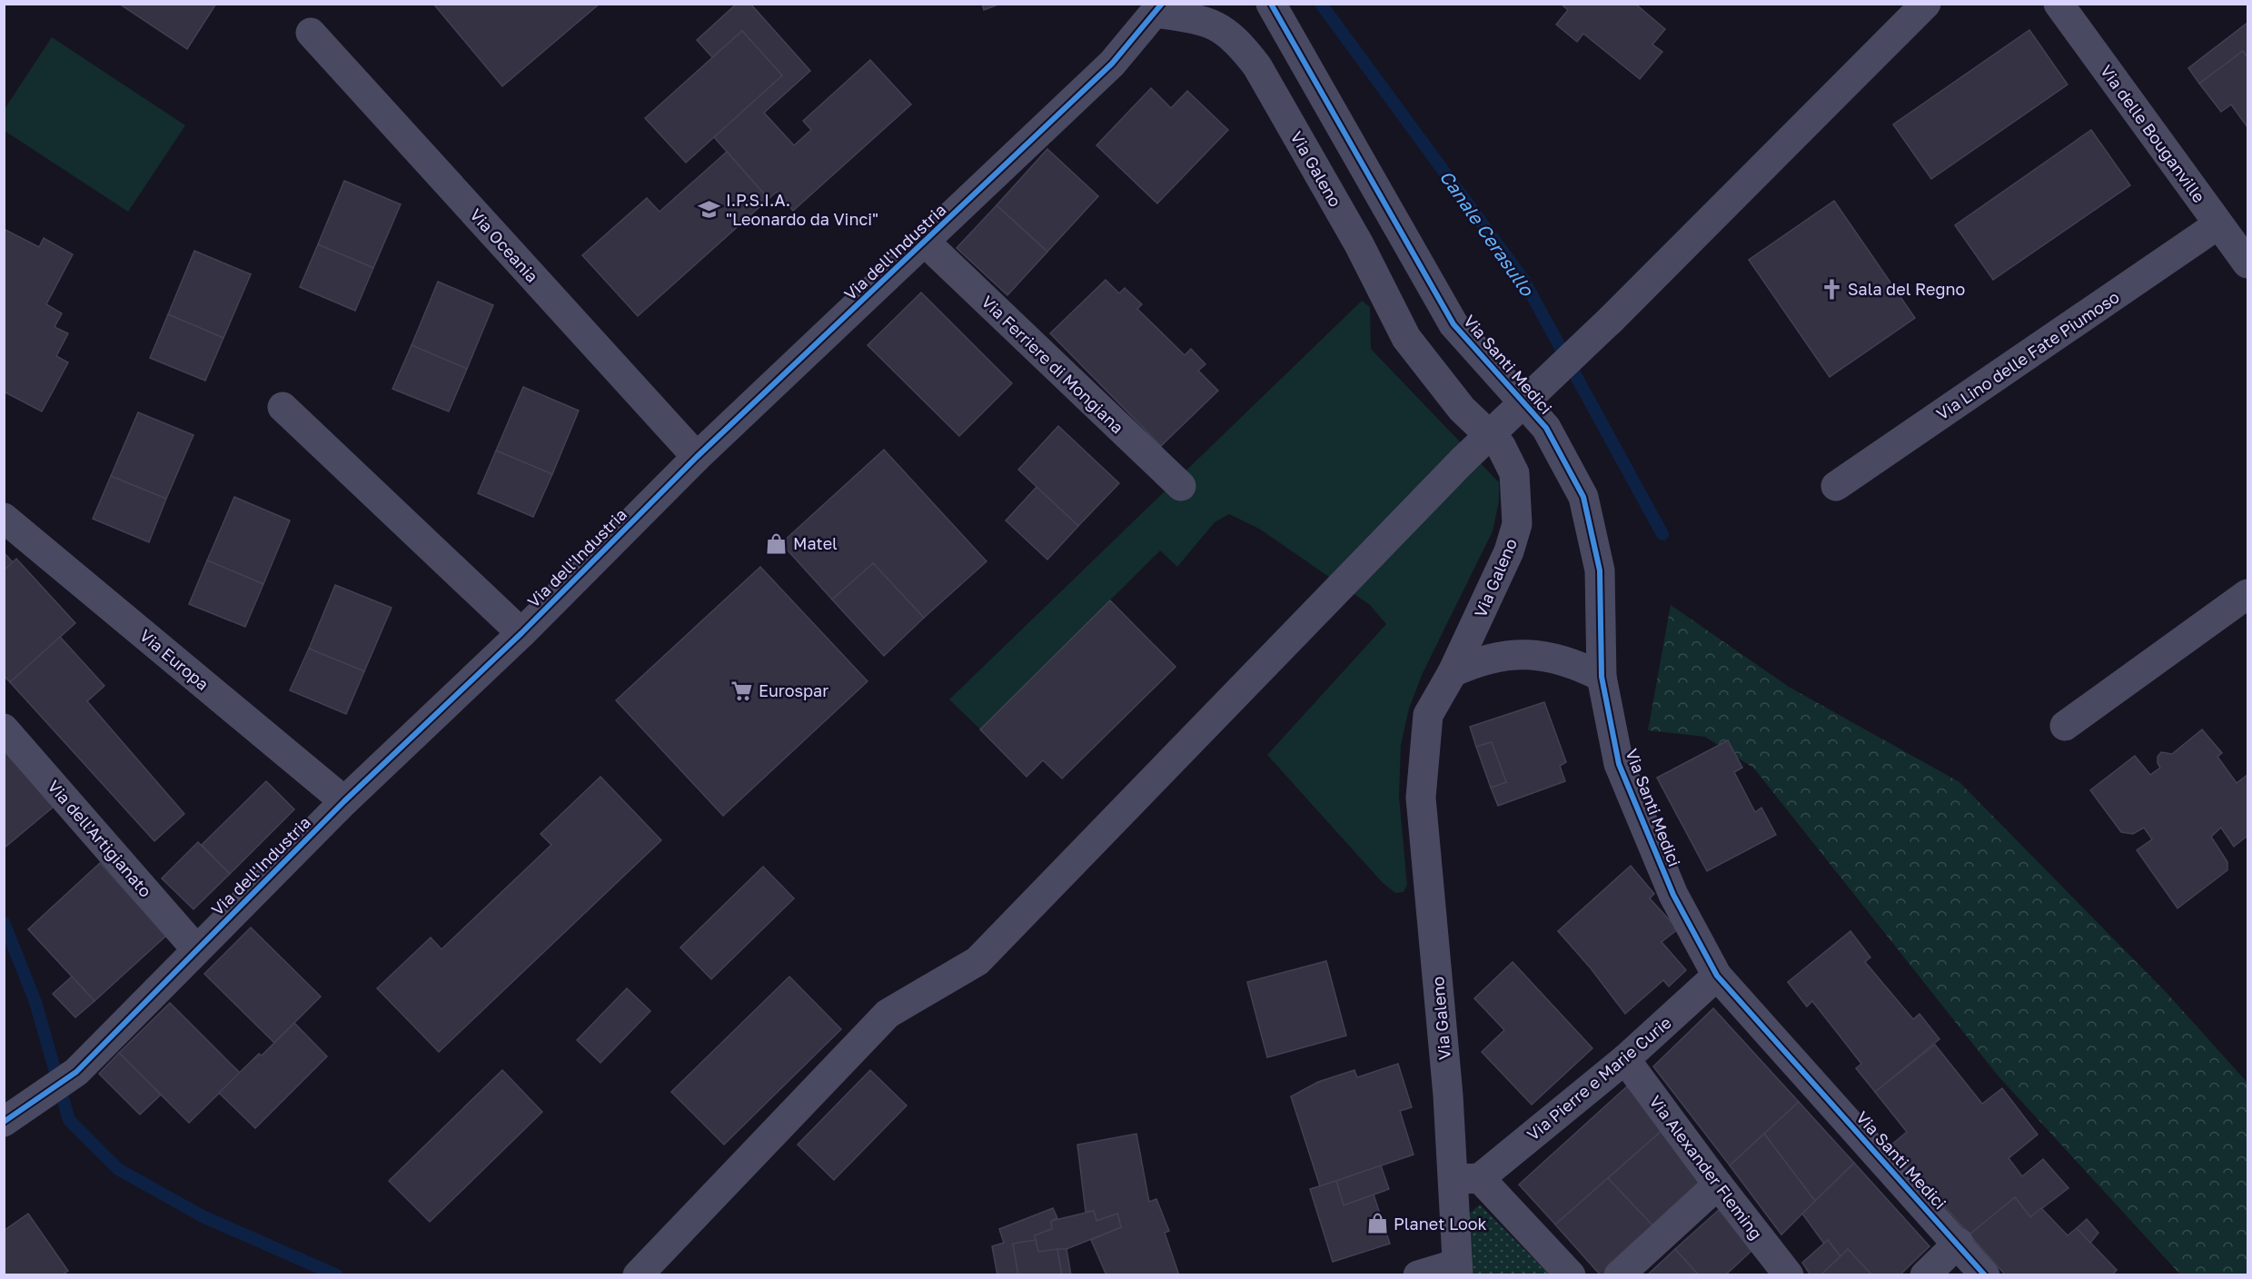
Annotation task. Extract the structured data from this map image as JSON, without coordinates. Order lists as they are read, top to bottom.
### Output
{
  "streets": {
    "street": [
      "Via delle Bouganville",
      "Via Galeno",
      "Via Oceania",
      "Via dell'Industria",
      "Via Lino delle Fate Piumoso",
      "Via Ferriere di Mongiana",
      "Via Santi Medici",
      "Via Europa",
      "Via dell'Artigianato",
      "Via Pierre e Marie Curie",
      "Via Alexander Fleming"
    ]
  },
  "crossings": [
    ["Via delle Bouganville", "Via Lino delle Fate Piumoso"],
    ["Via Galeno", "Via dell'Industria"],
    ["Via Galeno", "Via Pierre e Marie Curie"],
    ["Via Oceania", "Via dell'Industria"],
    ["Via dell'Industria", "Via Ferriere di Mongiana"],
    ["Via dell'Industria", "Via Europa"],
    ["Via dell'Industria", "Via dell'Artigianato"],
    ["Via Santi Medici", "Via Pierre e Marie Curie"],
    ["Via Pierre e Marie Curie", "Via Alexander Fleming"]
  ],
  "water": ["Canale Cerasullo"],
  "places": {
    "school or university": ["I.P.S.I.A. \"Leonardo da Vinci\""],
    "church": ["Sala del Regno"],
    "shop": ["Matel", "Planet Look"],
    "supermarket": ["Eurospar"]
  }
}
